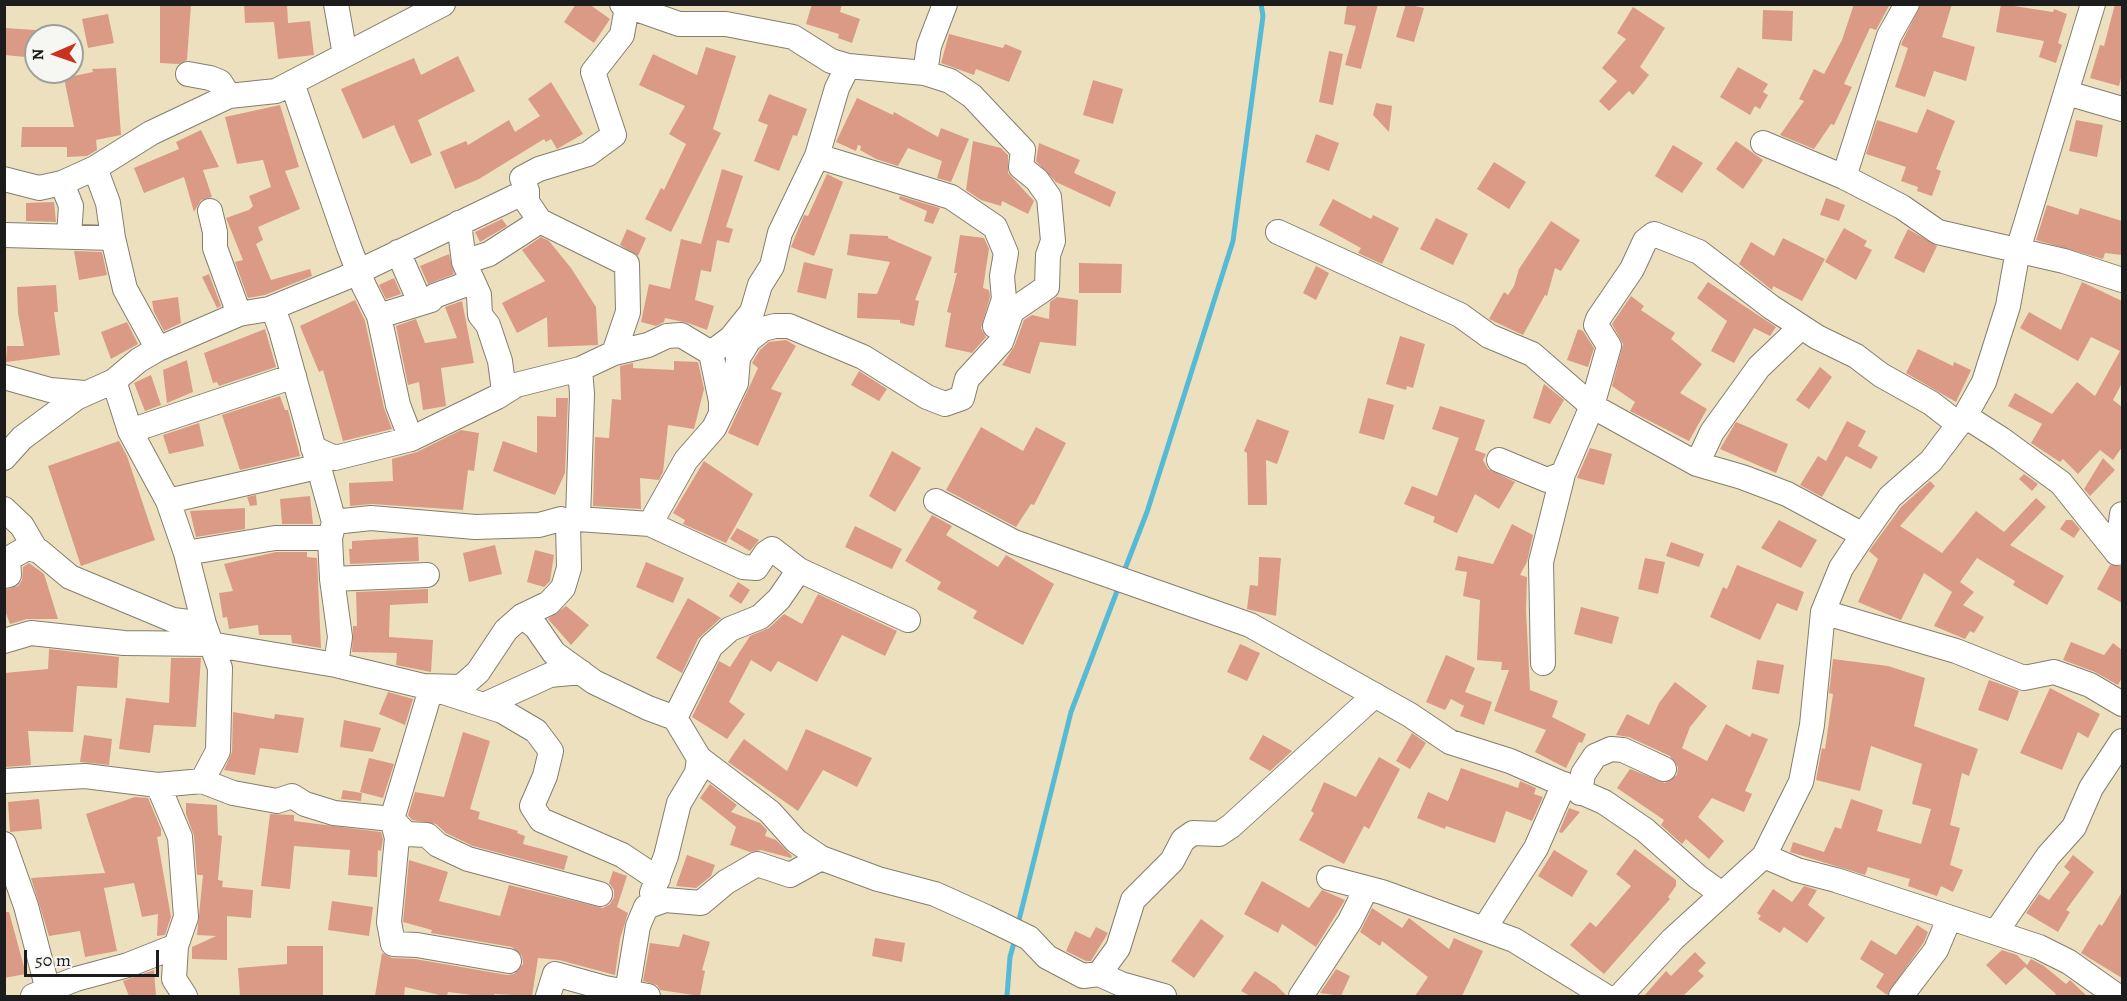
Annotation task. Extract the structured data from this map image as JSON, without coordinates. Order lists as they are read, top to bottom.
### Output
{
  "scale_bar": "50 m",
  "north": "left"
}
